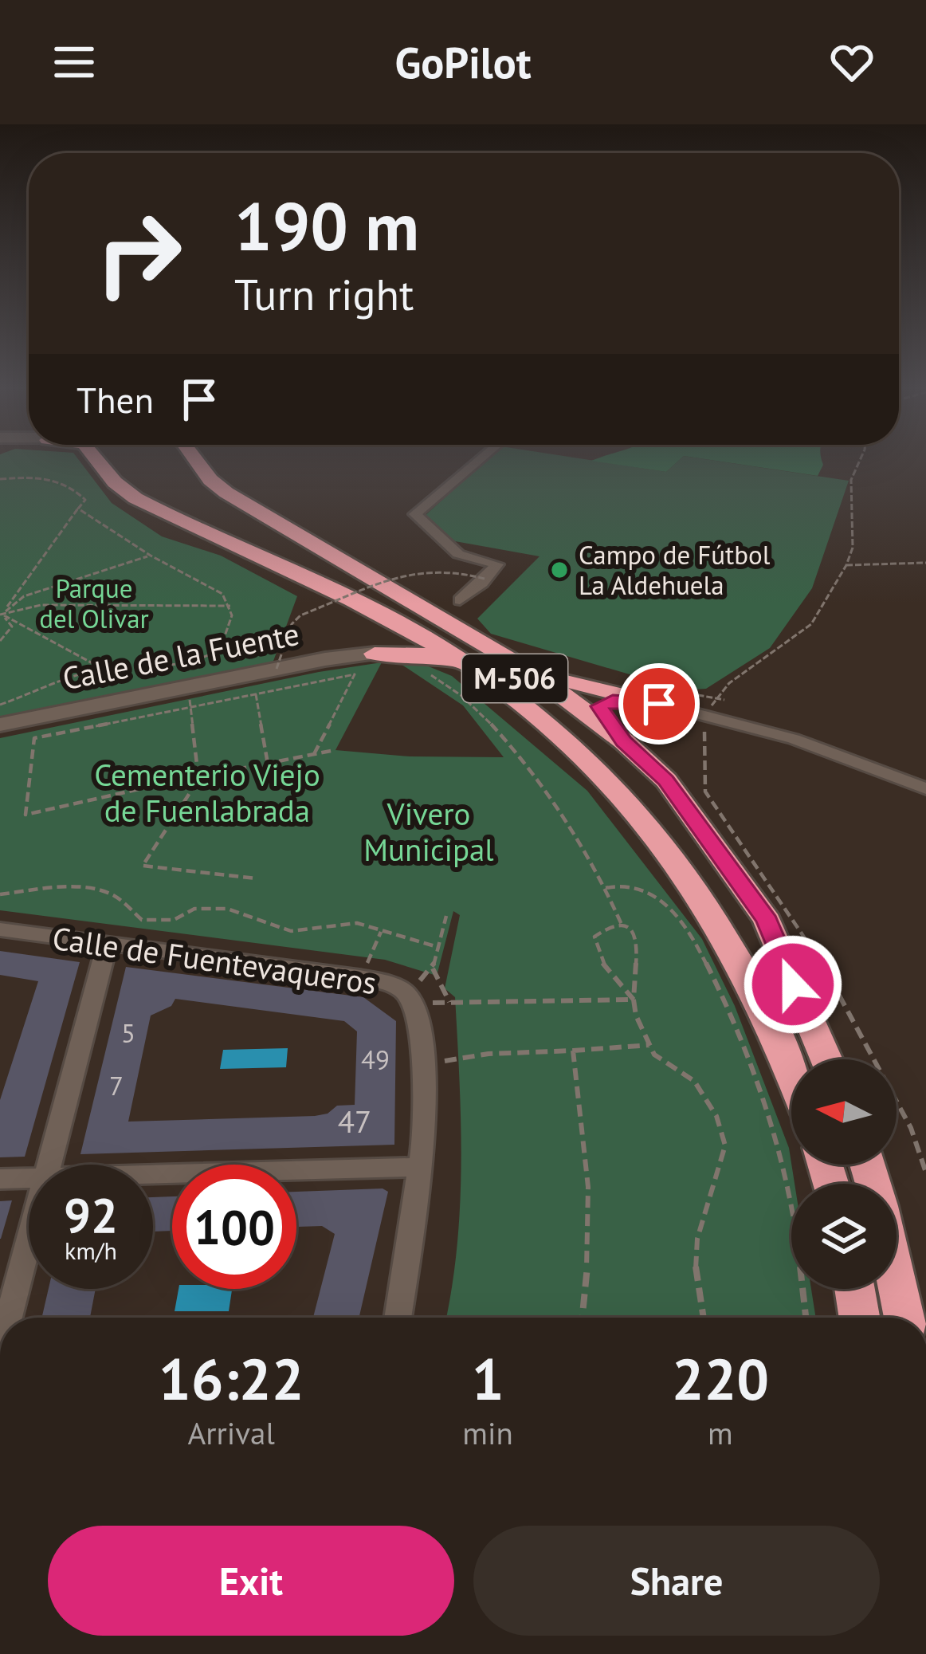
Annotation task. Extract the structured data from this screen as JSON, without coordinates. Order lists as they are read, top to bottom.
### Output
{
  "streets": {
    "highway": ["M-506"],
    "street": ["Calle de la Fuente", "Calle de Fuentevaqueros"]
  },
  "parks": ["Parque del Olivar", "Cementerio Viejo de Fuenlabrada", "Vivero Municipal"],
  "places": ["Campo de Fútbol La Aldehuela"],
  "house_numbers": [
    "5",
    "49",
    "7",
    "47"
  ],
  "north": "left",
  "page": {
    "header": "GoPilot",
    "turn": ["190 m", "Turn right"],
    "then": "Then",
    "speed": "92 km/h",
    "limit": "100",
    "eta": [
      "16:22",
      "Arrival",
      "1",
      "min",
      "220",
      "m"
    ],
    "buttons": ["Exit", "Share"]
  }
}
